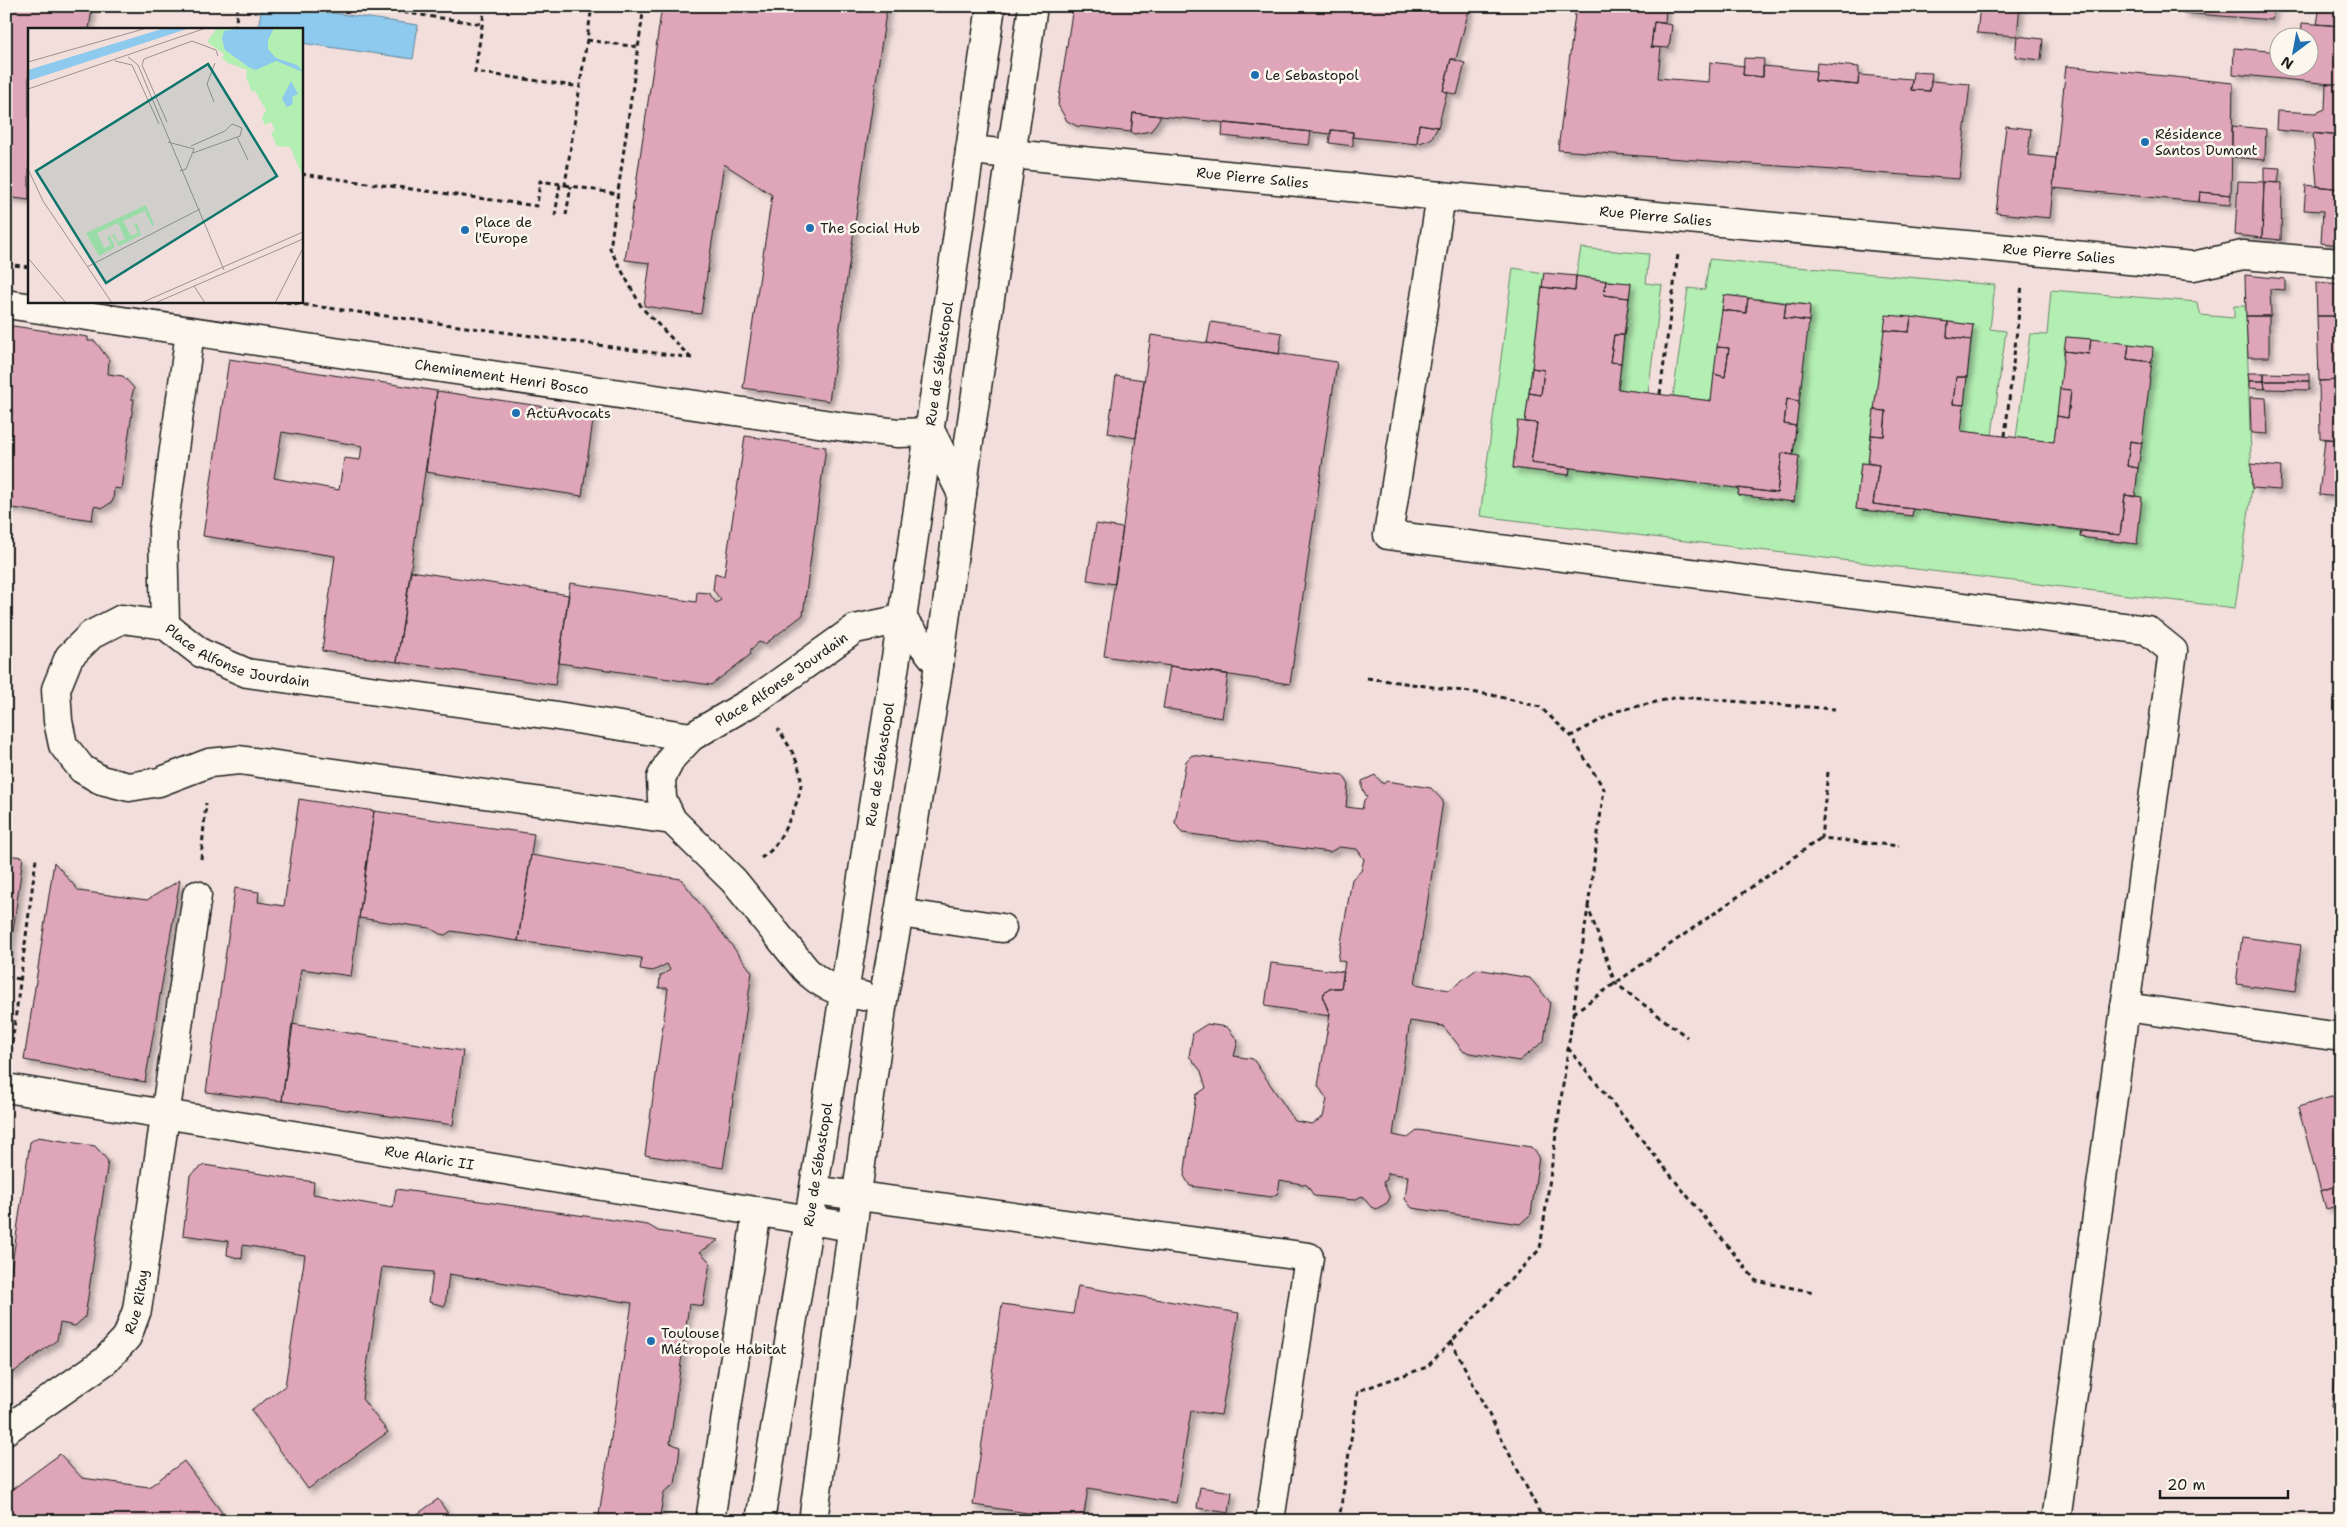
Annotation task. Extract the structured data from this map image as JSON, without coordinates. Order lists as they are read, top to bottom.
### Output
{
  "streets": {
    "street": [
      "Rue Pierre Salies",
      "Rue de Sébastopol",
      "Cheminement Henri Bosco",
      "Place Alfonse Jourdain",
      "Rue Alaric II",
      "Rue Ritay"
    ]
  },
  "crossings": [
    ["Rue Pierre Salies", "Rue de Sébastopol"],
    ["Rue de Sébastopol", "Cheminement Henri Bosco"],
    ["Rue de Sébastopol", "Place Alfonse Jourdain"],
    ["Rue de Sébastopol", "Rue Alaric II"],
    ["Rue Alaric II", "Rue Ritay"]
  ],
  "places": [
    "Le Sebastopol",
    "Résidence Santos Dumont",
    "The Social Hub",
    "Place de l'Europe",
    "ActuAvocats",
    "Toulouse Métropole Habitat"
  ],
  "scale_bar": "20 m",
  "north": "bottom left"
}
